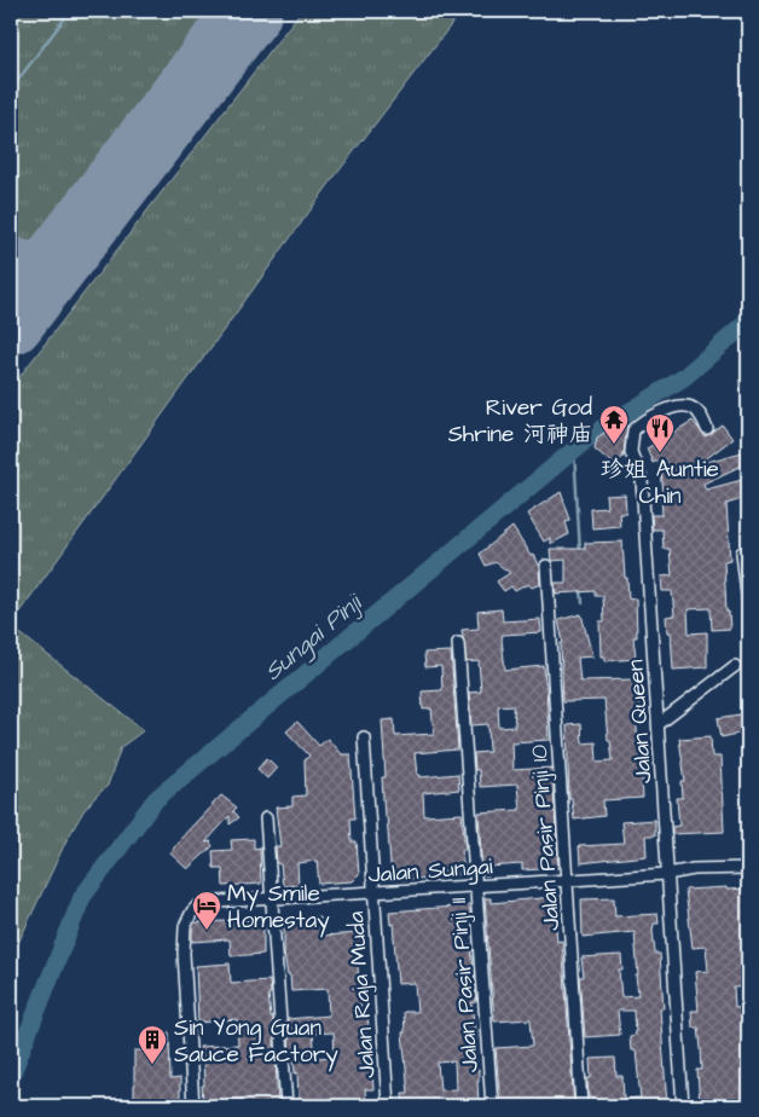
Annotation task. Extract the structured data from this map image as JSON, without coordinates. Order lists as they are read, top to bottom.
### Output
{
  "streets": {
    "street": [
      "Jalan Queen",
      "Jalan Pasir Pinji 10",
      "Jalan Sungai",
      "Jalan Pasir Pinji 11",
      "Jalan Raja Muda"
    ]
  },
  "crossings": [
    ["Jalan Queen", "Jalan Sungai"],
    ["Jalan Pasir Pinji 10", "Jalan Sungai"],
    ["Jalan Sungai", "Jalan Pasir Pinji 11"],
    ["Jalan Sungai", "Jalan Raja Muda"]
  ],
  "water": ["Sungai Pinji"],
  "places": {
    "temple": ["River God Shrine 河神庙"],
    "restaurant": ["珍姐 Auntie Chin"],
    "hotel": ["My Smile Homestay"],
    "building": ["Sin Yong Guan Sauce Factory"]
  }
}
